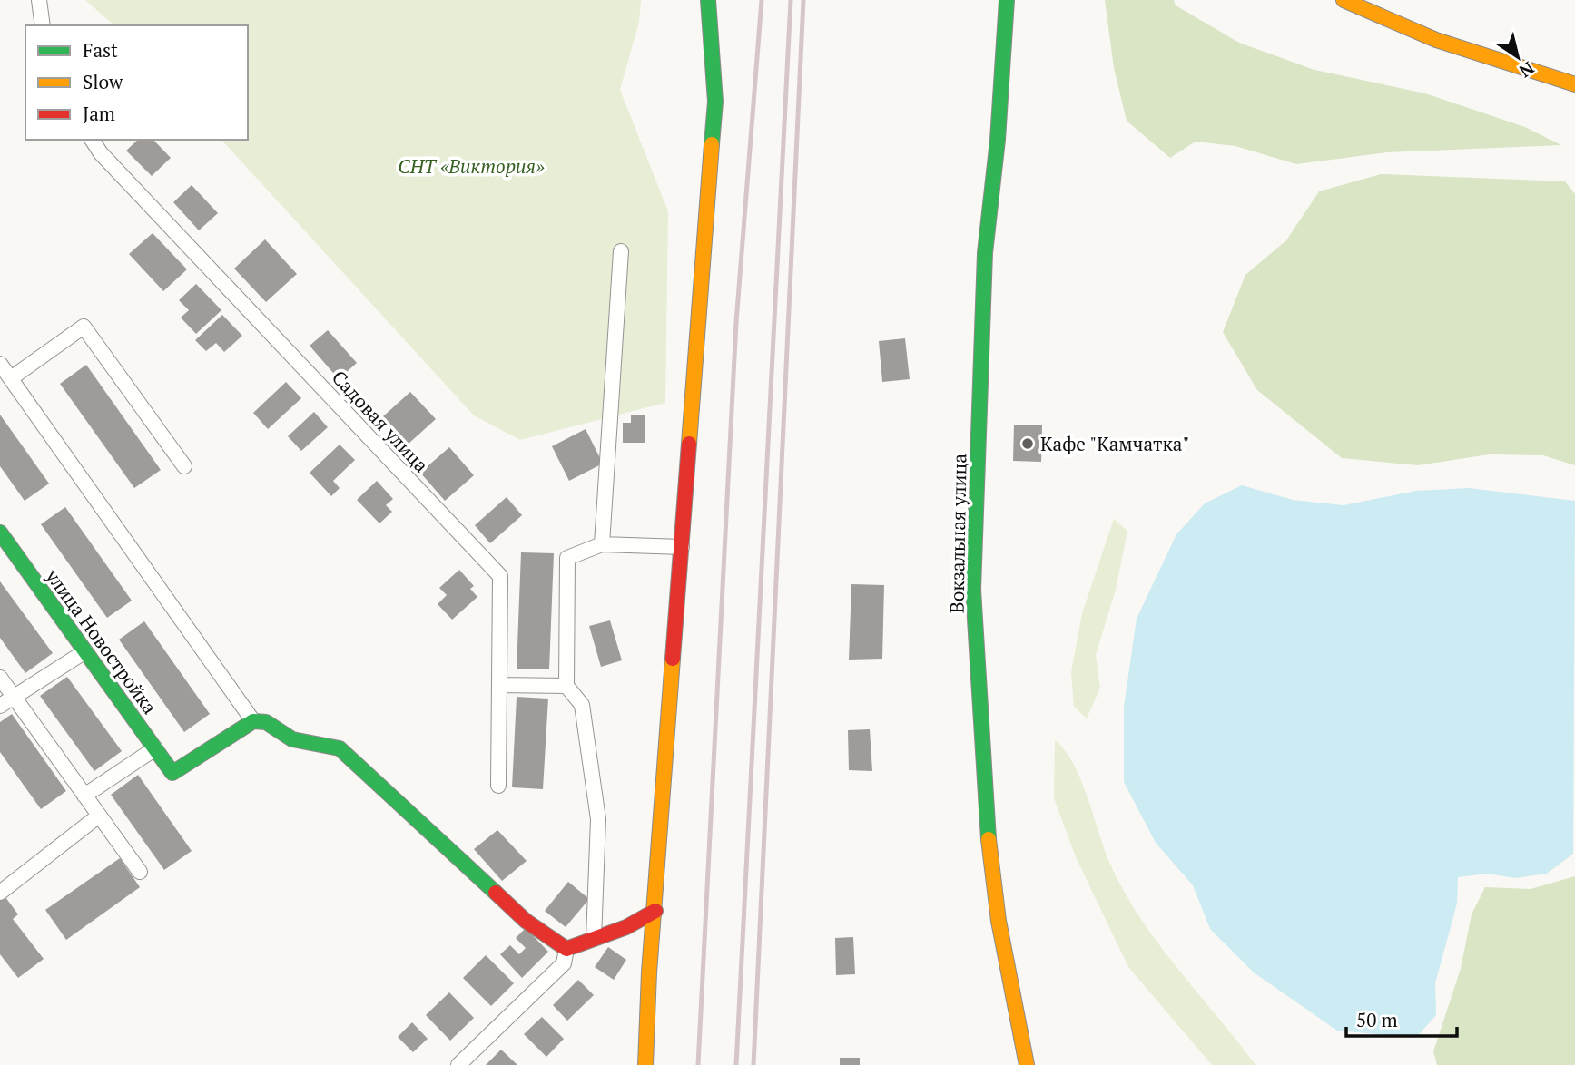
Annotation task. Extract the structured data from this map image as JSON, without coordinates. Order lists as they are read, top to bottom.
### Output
{
  "streets": {
    "street": ["Садовая улица", "Вокзальная улица", "улица Новостройка"]
  },
  "parks": ["СНТ «Виктория»"],
  "places": ["Кафе \"Камчатка\""],
  "legend": ["Fast", "Slow", "Jam"],
  "scale_bar": "50 m",
  "north": "bottom right"
}
